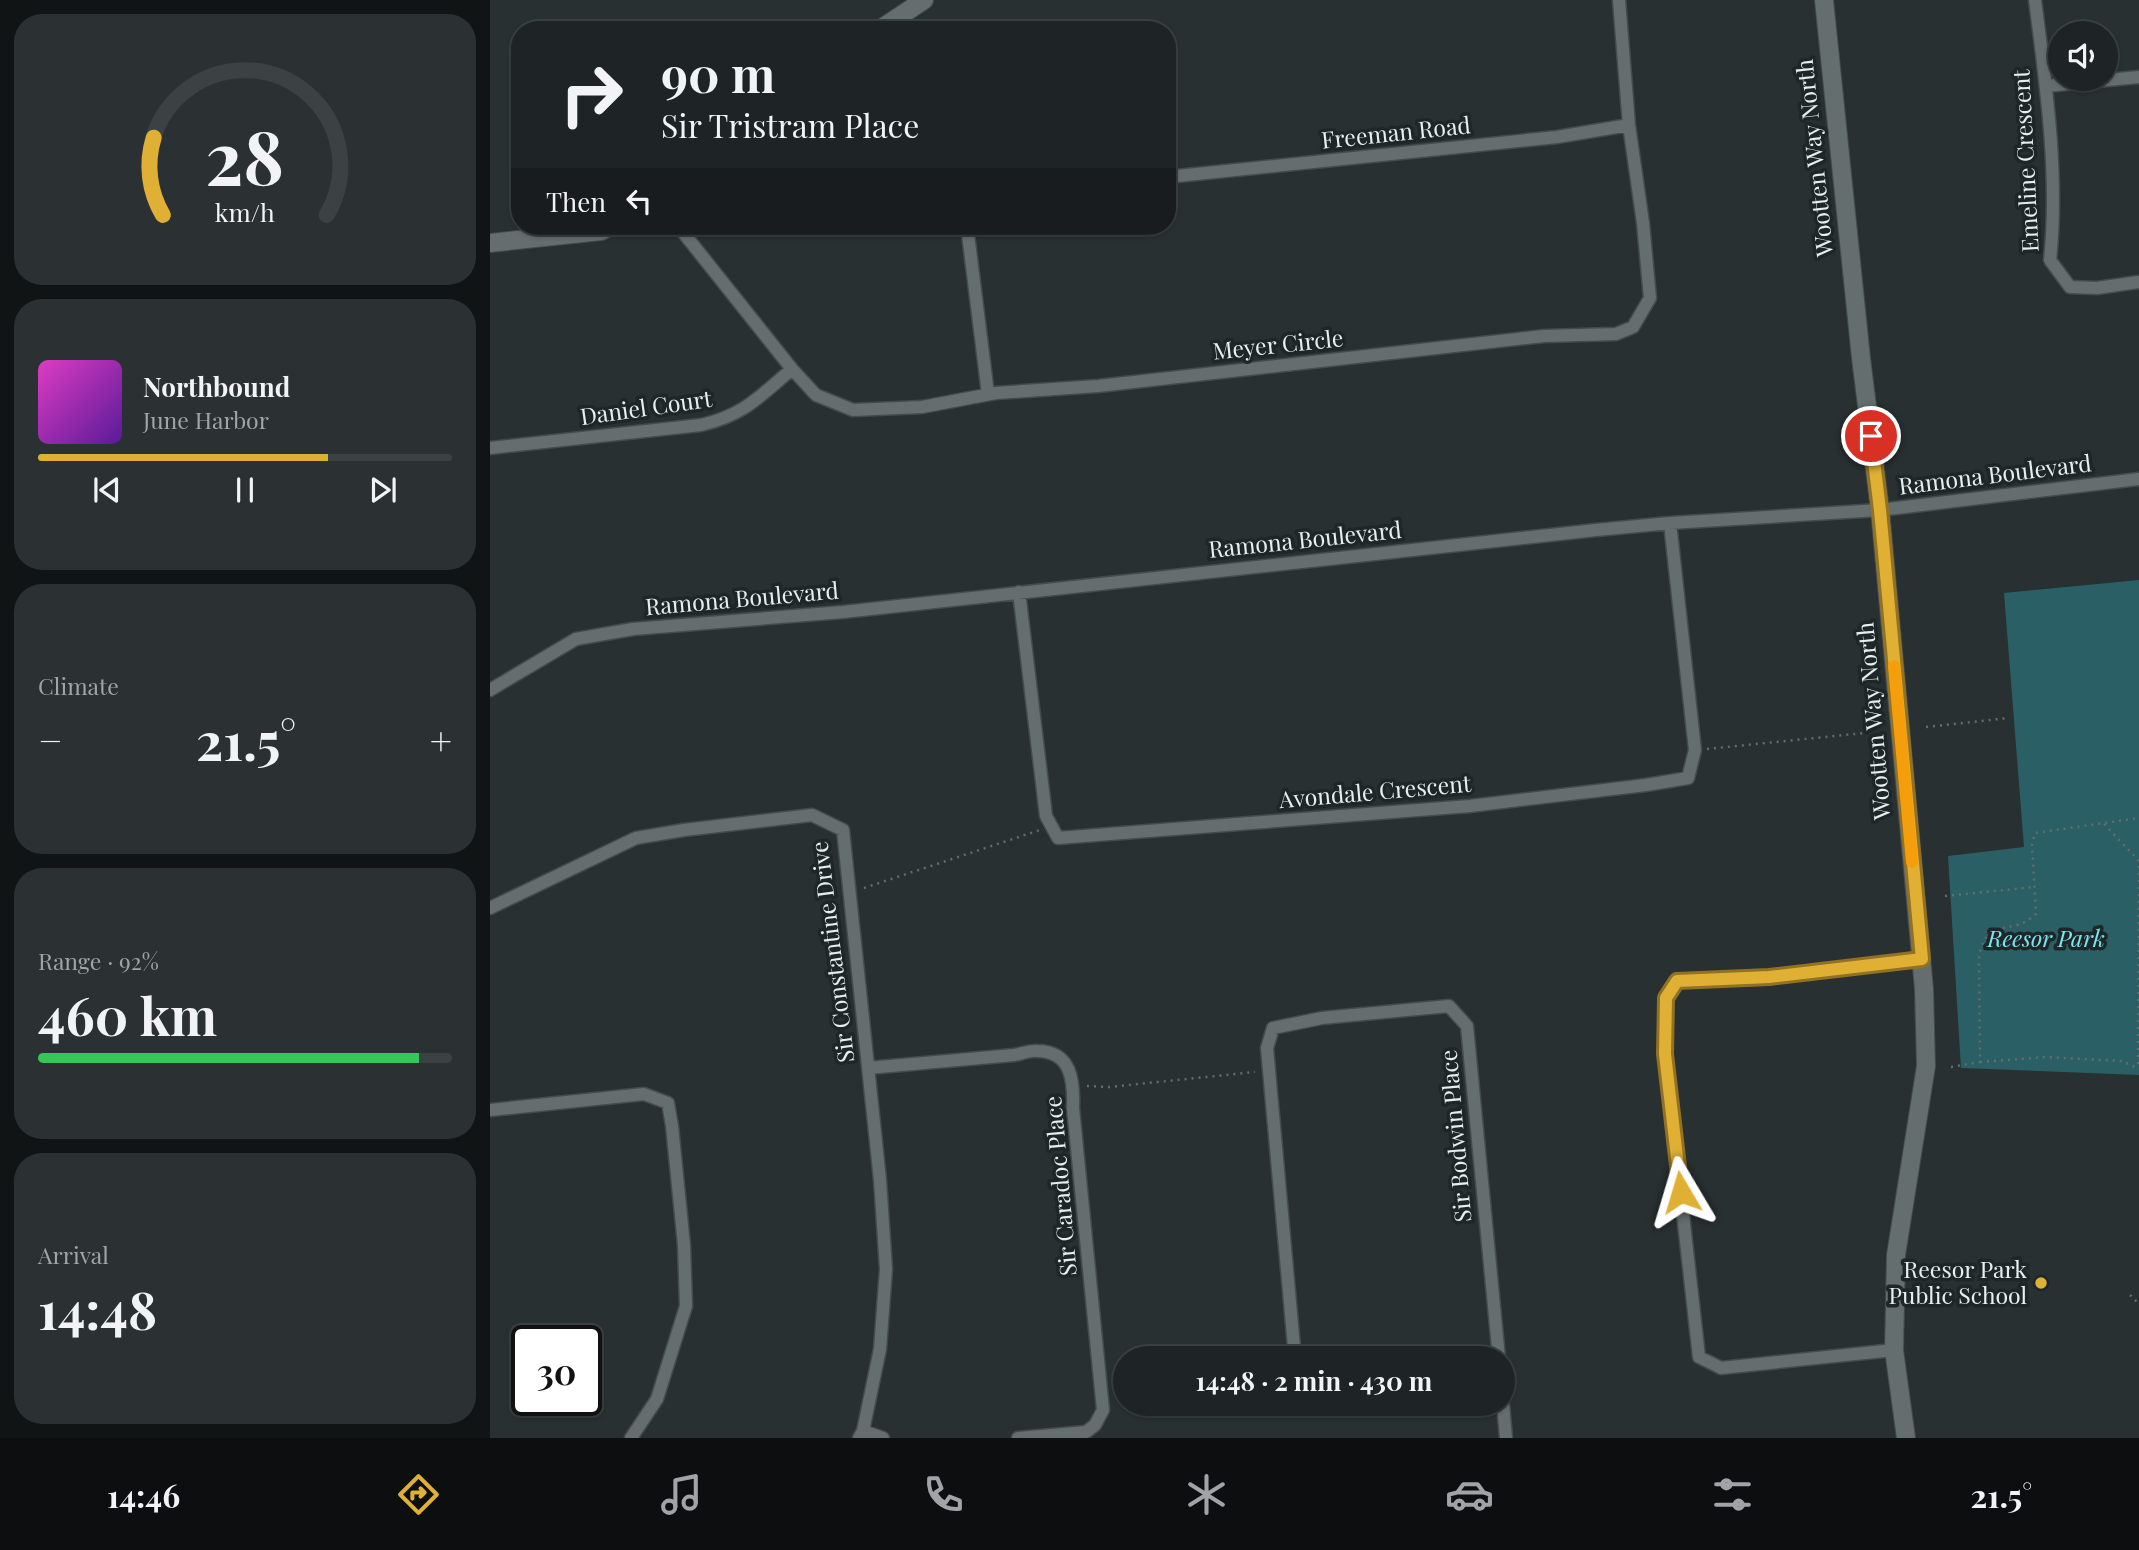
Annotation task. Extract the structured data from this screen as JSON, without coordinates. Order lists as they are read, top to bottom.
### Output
{
  "streets": {
    "street": [
      "Freeman Road",
      "Wootten Way North",
      "Emeline Crescent",
      "Meyer Circle",
      "Daniel Court",
      "Ramona Boulevard",
      "Avondale Crescent",
      "Sir Constantine Drive",
      "Sir Bodwin Place",
      "Sir Caradoc Place"
    ]
  },
  "crossings": [
    ["Freeman Road", "Meyer Circle"],
    ["Wootten Way North", "Ramona Boulevard"],
    ["Meyer Circle", "Daniel Court"],
    ["Sir Constantine Drive", "Sir Caradoc Place"]
  ],
  "parks": ["Reesor Park"],
  "places": ["Reesor Park Public School"],
  "page": {
    "turn": ["90 m", "Sir Tristram Place"],
    "then": "Then",
    "song": ["Northbound", "June Harbor"],
    "tile": [
      "Climate",
      ["Range · 92%", "460 km"],
      ["Arrival", "14:48"]
    ],
    "heat": ["−", "21.5°", "+"],
    "limit": "30",
    "trip": "14:48 · 2 min · 430 m",
    "tabs": ["14:46", "21.5°"],
    "gauge": ["28", "km/h"]
  }
}
